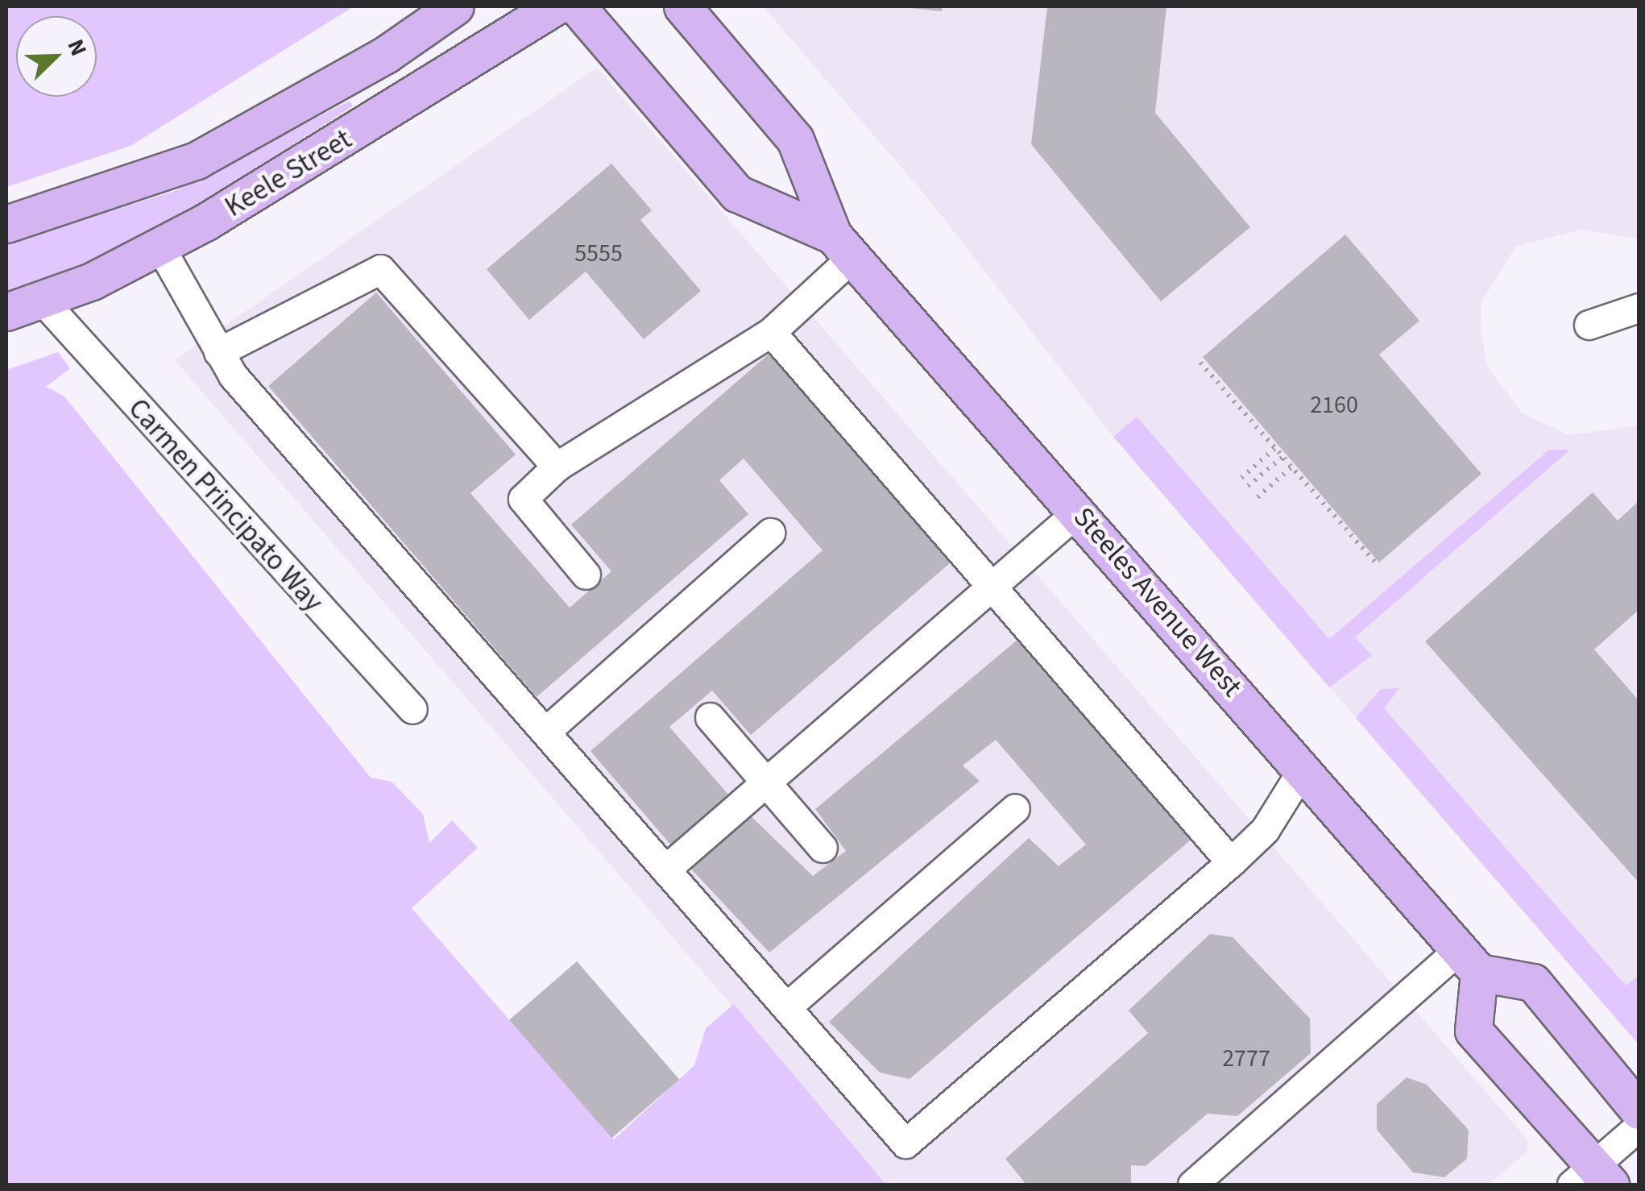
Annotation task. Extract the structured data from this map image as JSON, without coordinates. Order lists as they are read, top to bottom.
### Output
{
  "streets": {
    "main road": ["Keele Street", "Steeles Avenue West"],
    "street": ["Carmen Principato Way"]
  },
  "crossings": [
    ["Keele Street", "Carmen Principato Way"]
  ],
  "house_numbers": ["5555", "2160", "2777"],
  "north": "top right"
}
